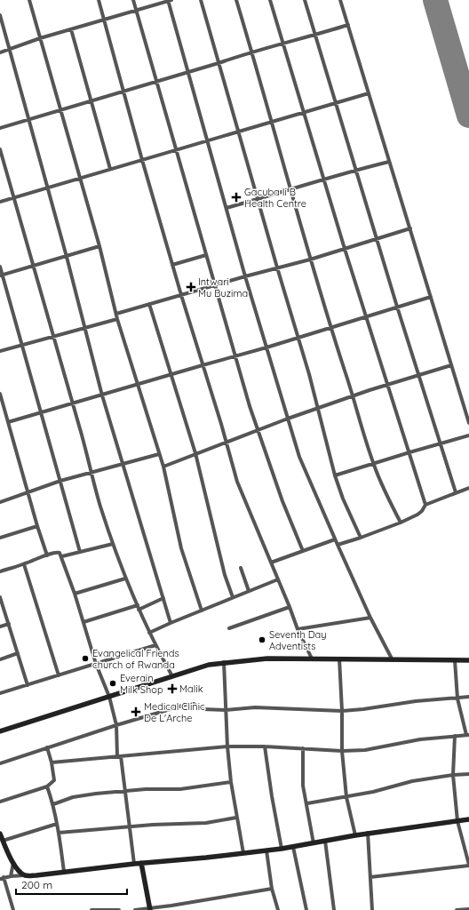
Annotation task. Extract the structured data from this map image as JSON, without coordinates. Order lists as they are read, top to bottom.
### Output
{
  "places": {
    "health": [
      "Gacuba Ii B Health Centre",
      "Intwari Mu Buzima",
      "Malik",
      "Medical Clinic De L'Arche"
    ],
    "other": ["Seventh Day Adventists", "Evangelical Friends church of Rwanda", "Everain Milk Shop"]
  },
  "scale_bar": "200 m"
}
